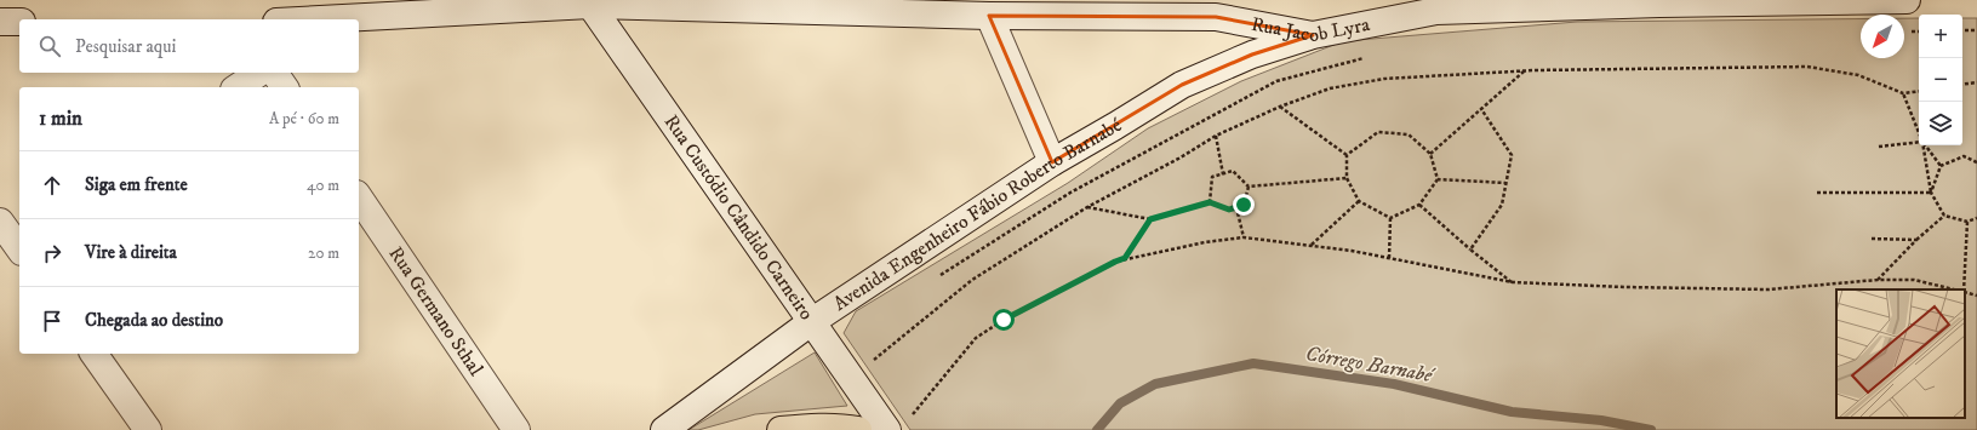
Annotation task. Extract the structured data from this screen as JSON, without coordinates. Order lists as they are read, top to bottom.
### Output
{
  "streets": {
    "main road": [
      "Rua Jacob Lyra",
      "Avenida Engenheiro Fábio Roberto Barnabé",
      "Rua Custódio Cândido Carneiro",
      "Rua Germano Sthal"
    ]
  },
  "crossings": [
    ["Rua Jacob Lyra", "Avenida Engenheiro Fábio Roberto Barnabé"],
    ["Rua Jacob Lyra", "Rua Custódio Cândido Carneiro"],
    ["Avenida Engenheiro Fábio Roberto Barnabé", "Rua Custódio Cândido Carneiro"]
  ],
  "water": ["Córrego Barnabé"],
  "north": "bottom left",
  "page": {
    "map_buttons": ["+", "−"],
    "search": "Pesquisar aqui",
    "heading": ["1 min", "A pé · 60 m"],
    "list": [
      ["Siga em frente", "40 m"],
      ["Vire à direita", "20 m"],
      "Chegada ao destino"
    ]
  }
}
